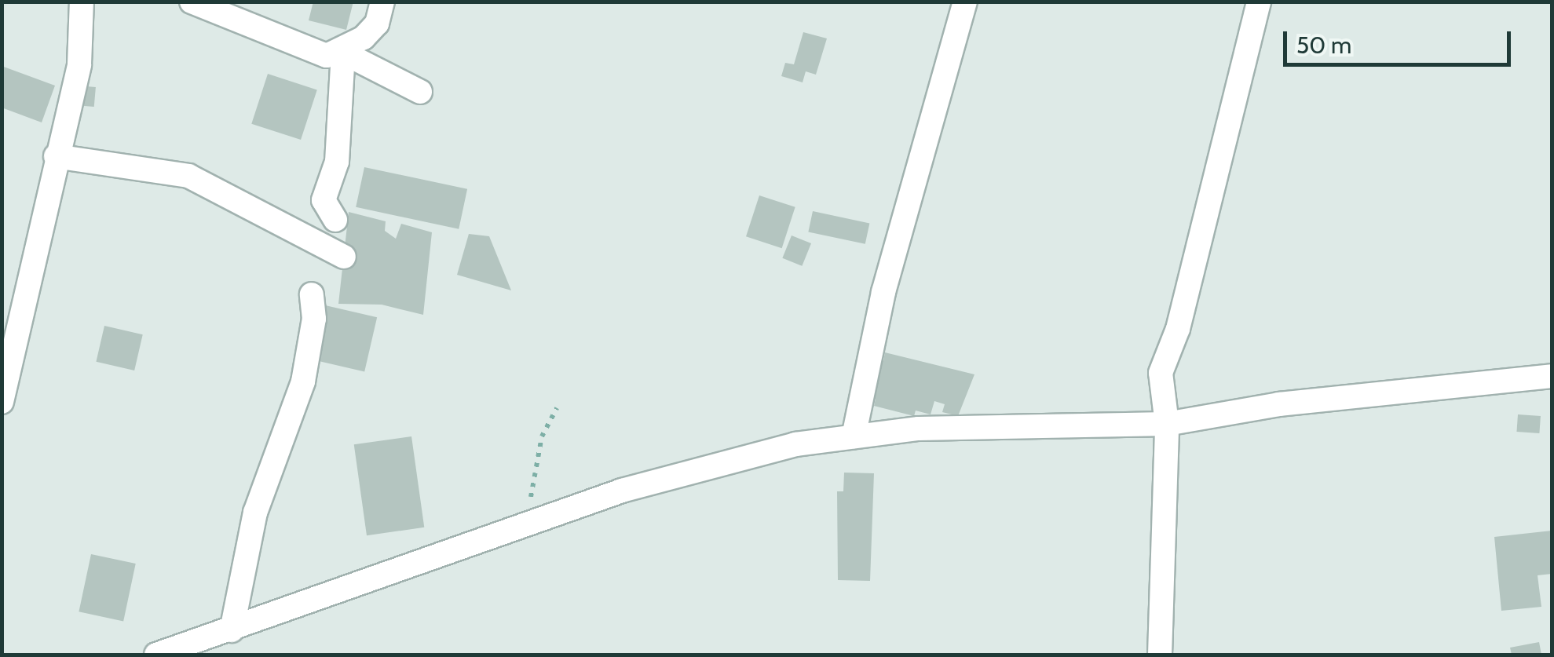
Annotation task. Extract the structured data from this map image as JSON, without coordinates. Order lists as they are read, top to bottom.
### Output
{
  "scale_bar": "50 m"
}
